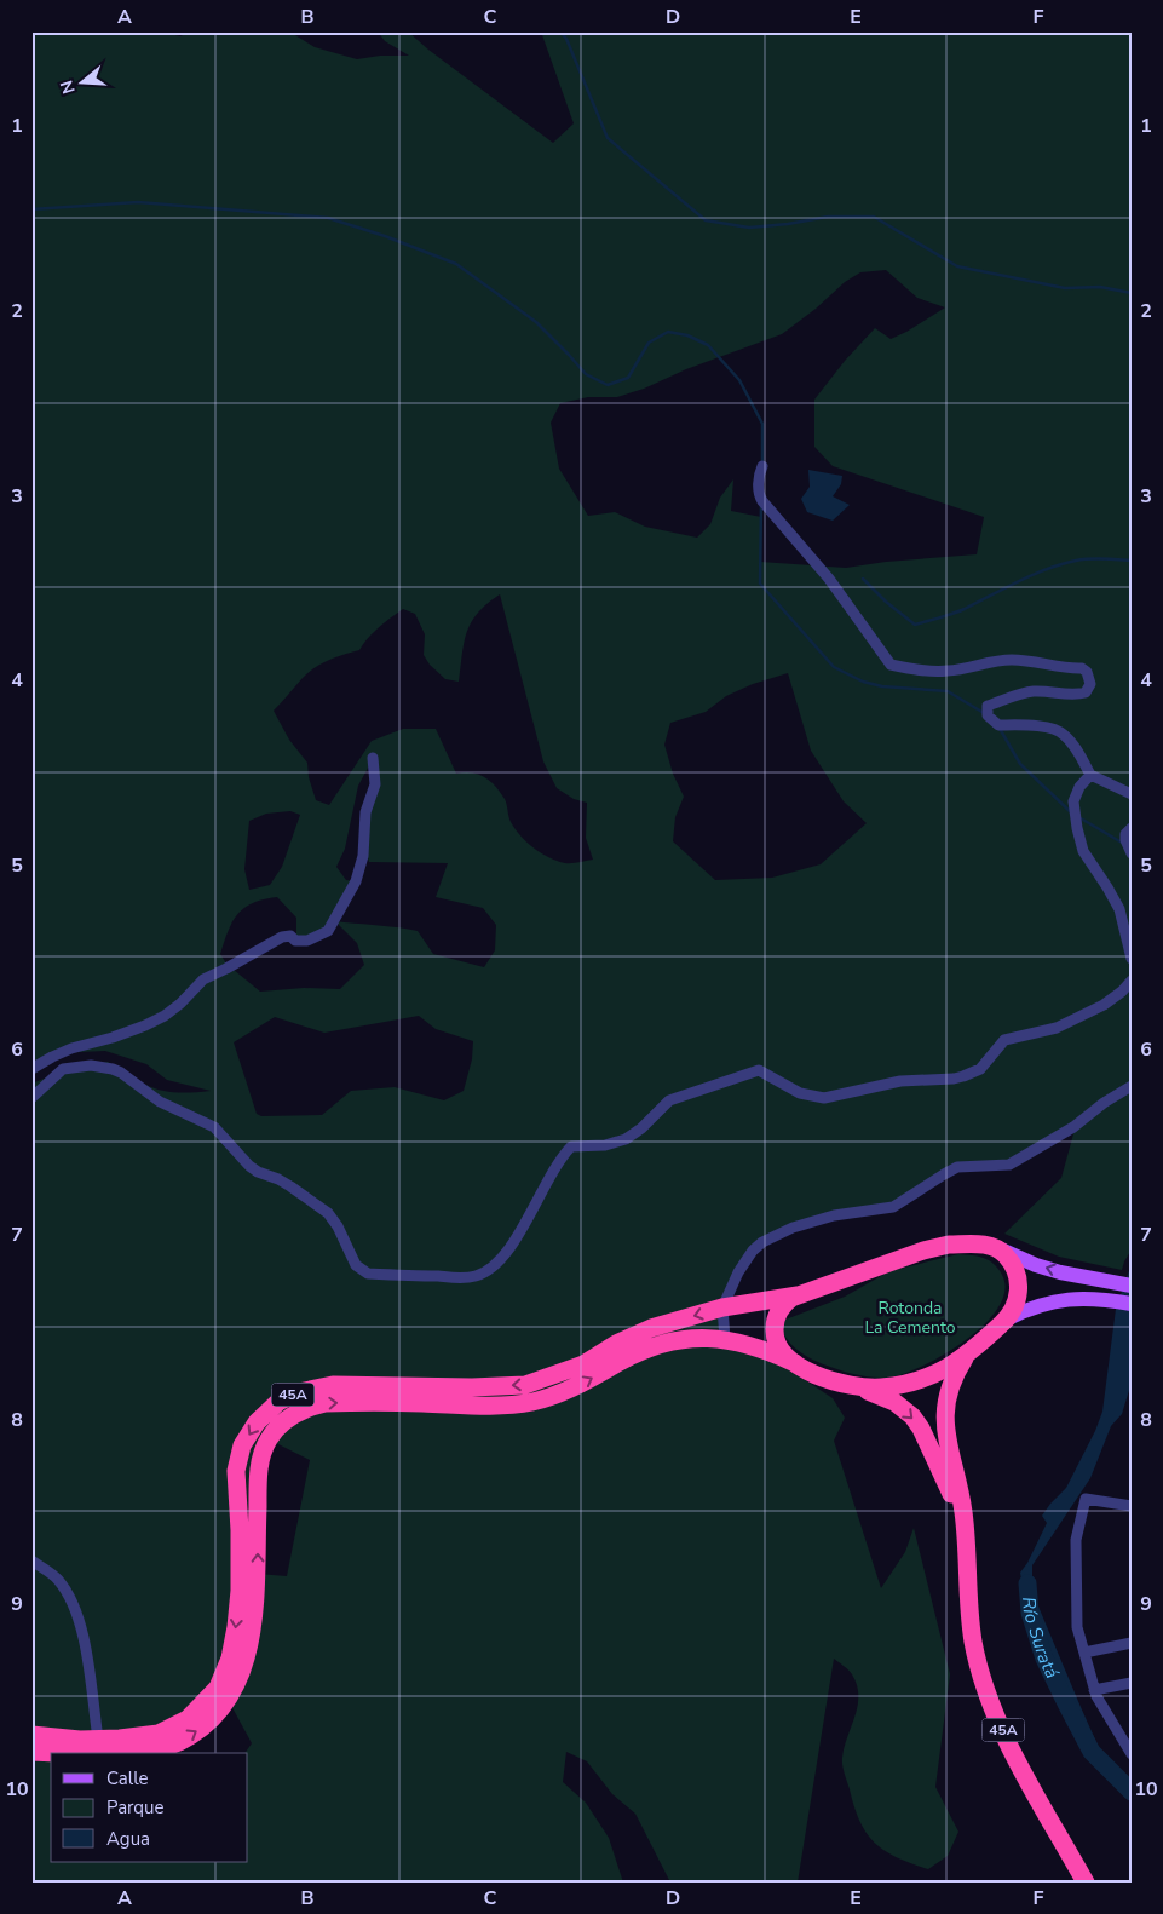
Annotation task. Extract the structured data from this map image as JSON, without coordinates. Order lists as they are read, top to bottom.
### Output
{
  "streets": {
    "highway": ["45A"]
  },
  "water": ["Río Suratá"],
  "parks": ["Rotonda La Cemento"],
  "legend": ["Calle", "Parque", "Agua"],
  "north": "left",
  "grid": {
    "columns": [
      "A",
      "B",
      "C",
      "D",
      "E",
      "F"
    ],
    "rows": [
      "1",
      "2",
      "3",
      "4",
      "5",
      "6",
      "7",
      "8",
      "9",
      "10"
    ]
  }
}
